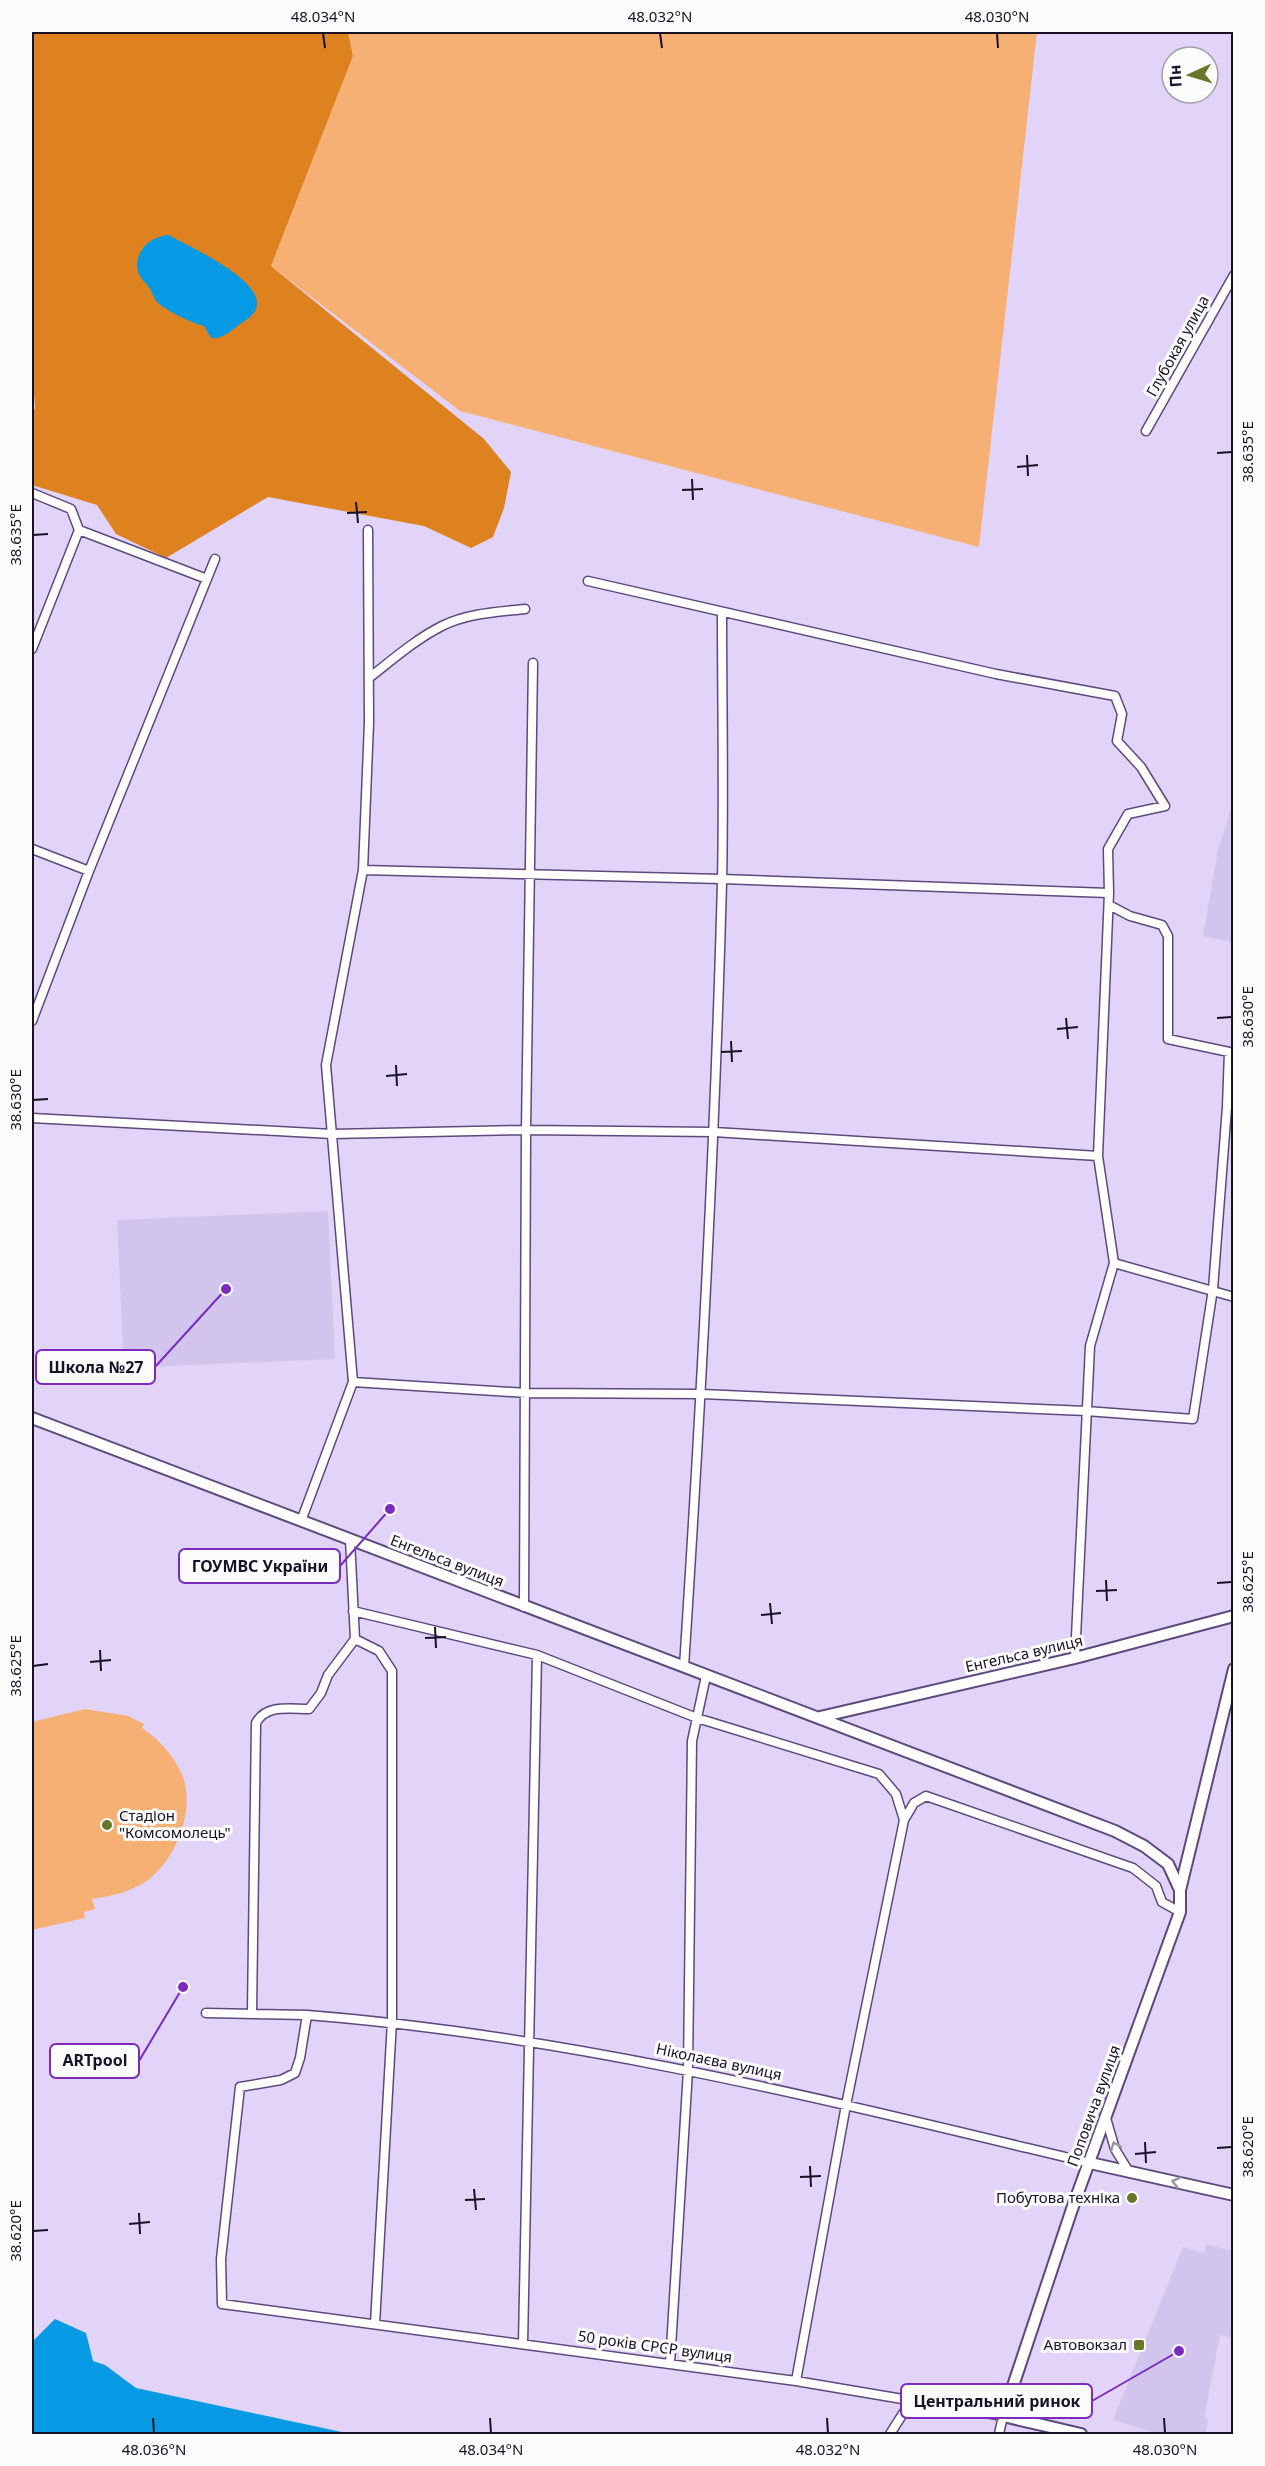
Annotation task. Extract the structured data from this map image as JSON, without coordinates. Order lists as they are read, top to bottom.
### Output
{
  "streets": {
    "street": [
      "Глубокая улица",
      "Енгельса вулиця",
      "Ніколаєва вулиця",
      "Поповича вулиця",
      "50 років СРСР вулиця"
    ]
  },
  "crossings": [
    ["Енгельса вулиця", "Поповича вулиця"],
    ["Ніколаєва вулиця", "Поповича вулиця"],
    ["Ніколаєва вулиця", "50 років СРСР вулиця"],
    ["Поповича вулиця", "50 років СРСР вулиця"]
  ],
  "places": {
    "other": [
      "Школа №27",
      "ГОУМВС України",
      "Стадіон \"Комсомолець\"",
      "ARTpool",
      "Побутова техніка",
      "Центральний ринок"
    ],
    "transit": ["Автовокзал"]
  },
  "north": "left",
  "coordinates": [
    "48.034°N",
    "48.032°N",
    "48.030°N",
    "38.635°E",
    "38.630°E",
    "38.625°E",
    "38.620°E",
    "48.036°N"
  ]
}
